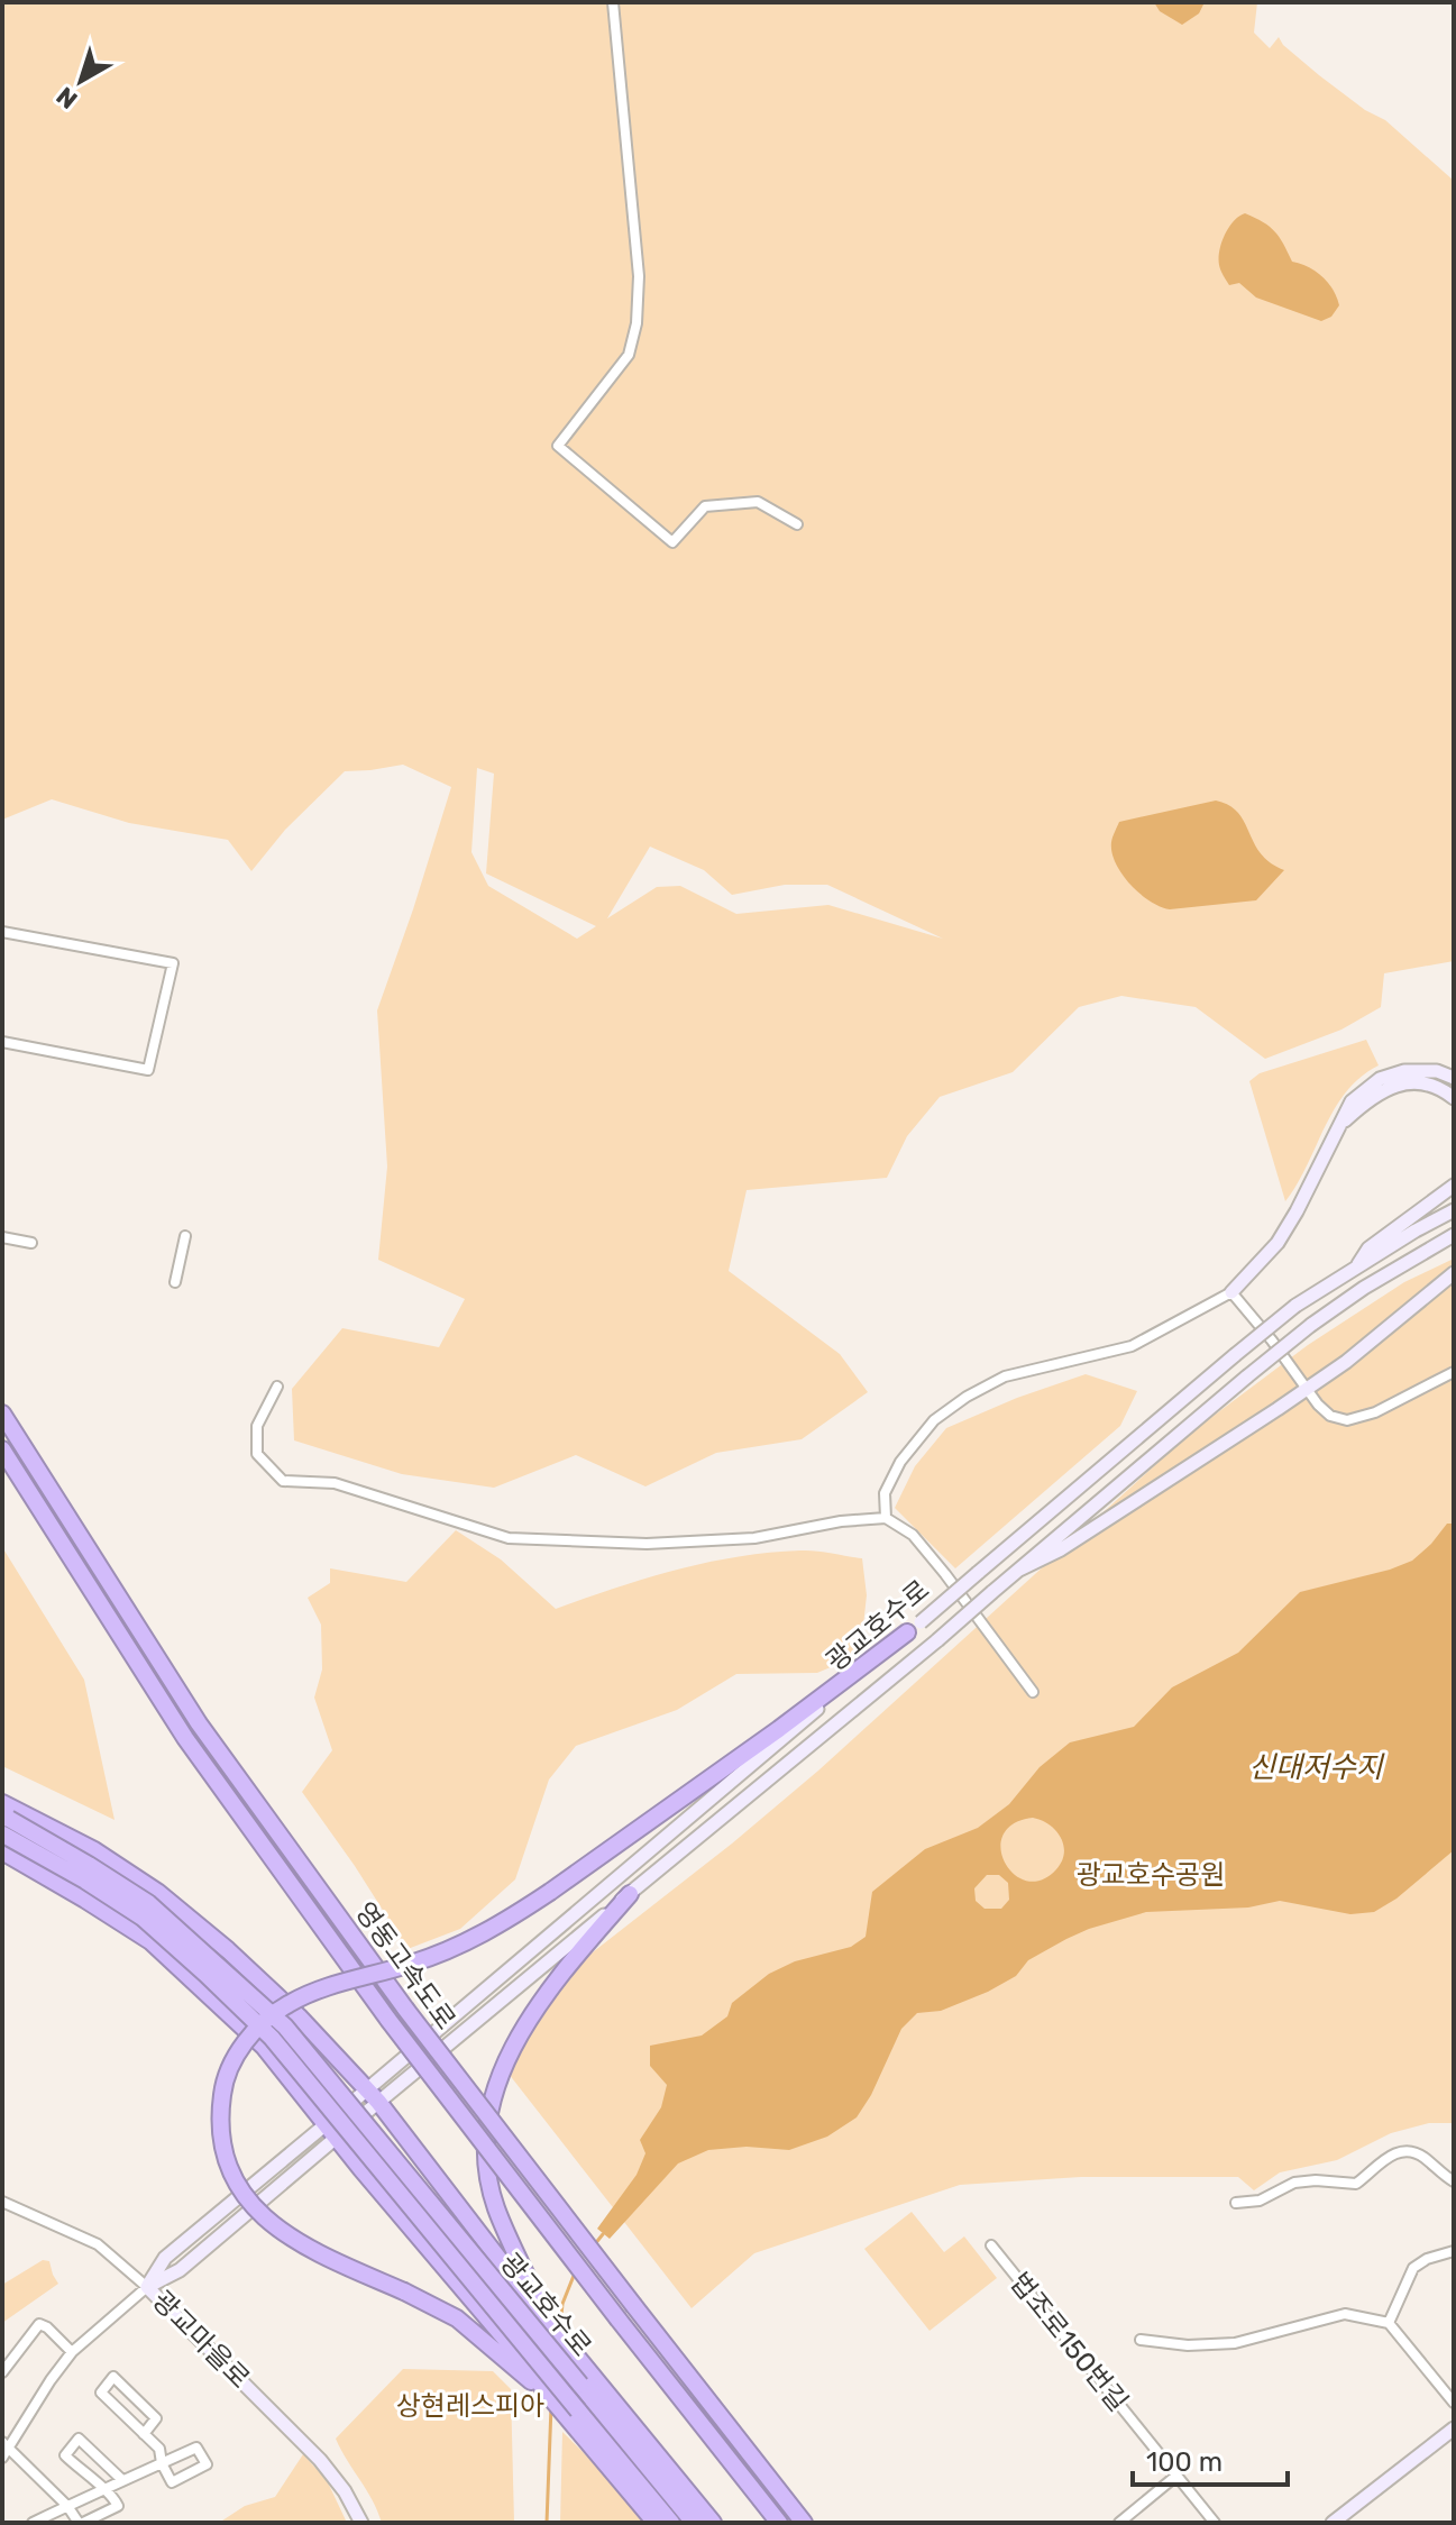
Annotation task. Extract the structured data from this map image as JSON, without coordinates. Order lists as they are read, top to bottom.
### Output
{
  "streets": {
    "highway": ["광교호수로", "영동고속도로"],
    "main road": ["광교마을로"],
    "street": ["법조로150번길"]
  },
  "crossings": [
    ["광교호수로", "광교마을로"]
  ],
  "water": ["신대저수지"],
  "parks": ["광교호수공원", "상현레스피아"],
  "scale_bar": "100 m",
  "north": "bottom left"
}
